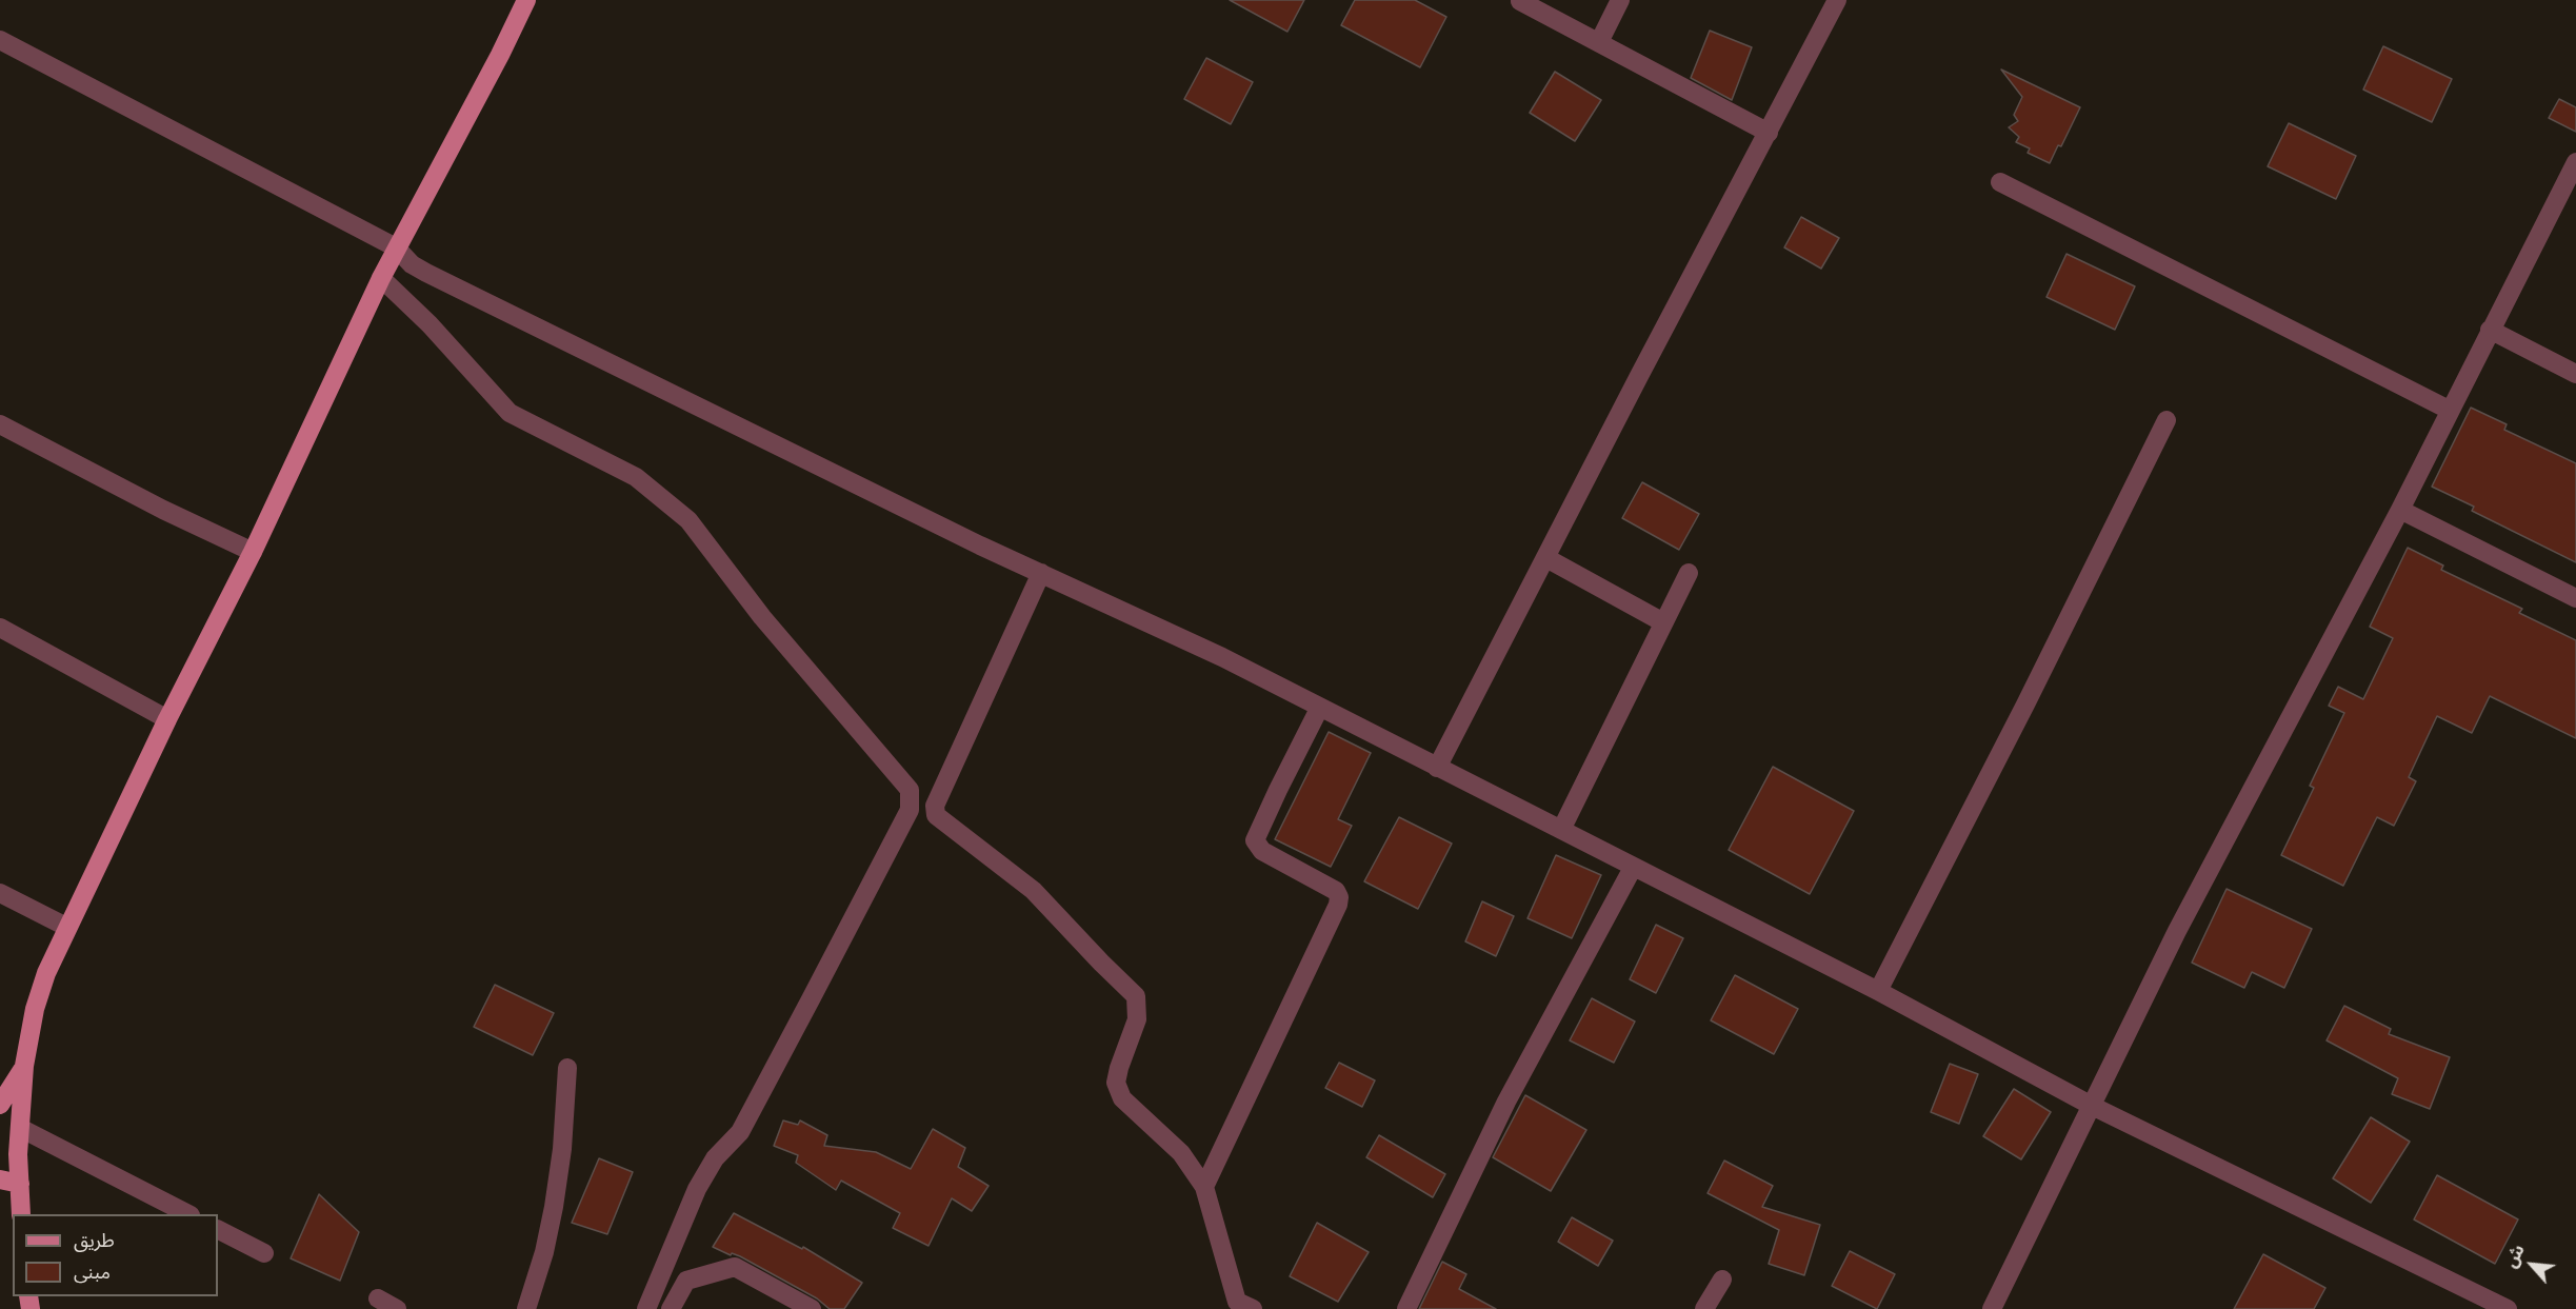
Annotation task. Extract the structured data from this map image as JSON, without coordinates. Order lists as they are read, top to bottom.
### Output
{
  "legend": ["طريق", "مبنى"],
  "north": "top left"
}
